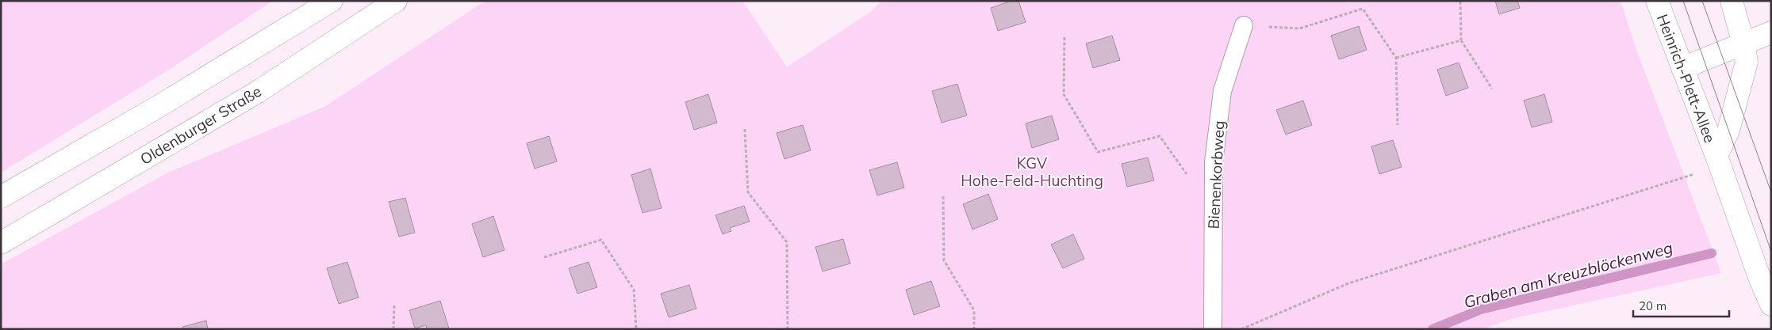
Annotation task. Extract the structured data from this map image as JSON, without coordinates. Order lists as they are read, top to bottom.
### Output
{
  "streets": {
    "main road": ["Heinrich-Plett-Allee", "Oldenburger Straße"],
    "lane": ["Bienenkorbweg"]
  },
  "water": ["Graben am Kreuzblöckenweg"],
  "parks": ["KGV Hohe-Feld-Huchting"],
  "scale_bar": "20 m"
}
